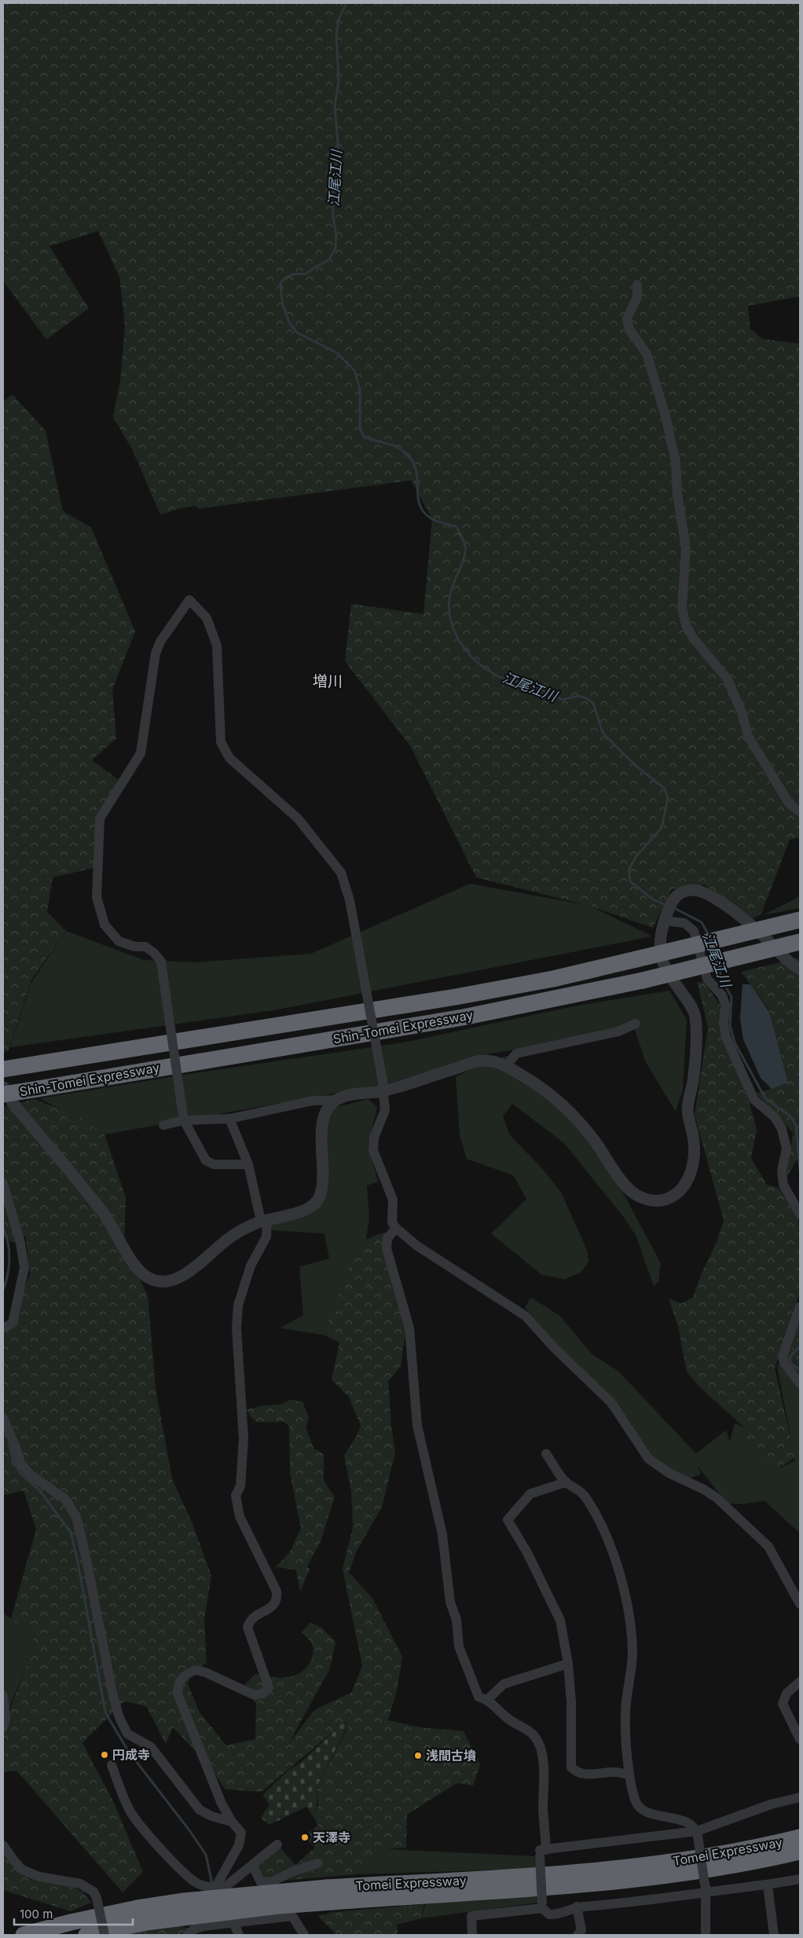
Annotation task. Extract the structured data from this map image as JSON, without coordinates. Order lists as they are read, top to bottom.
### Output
{
  "streets": {
    "highway": ["Shin-Tomei Expressway", "Tomei Expressway"]
  },
  "districts": ["増川"],
  "water": ["江尾江川"],
  "places": ["円成寺", "浅間古墳", "天澤寺"],
  "scale_bar": "100 m"
}
